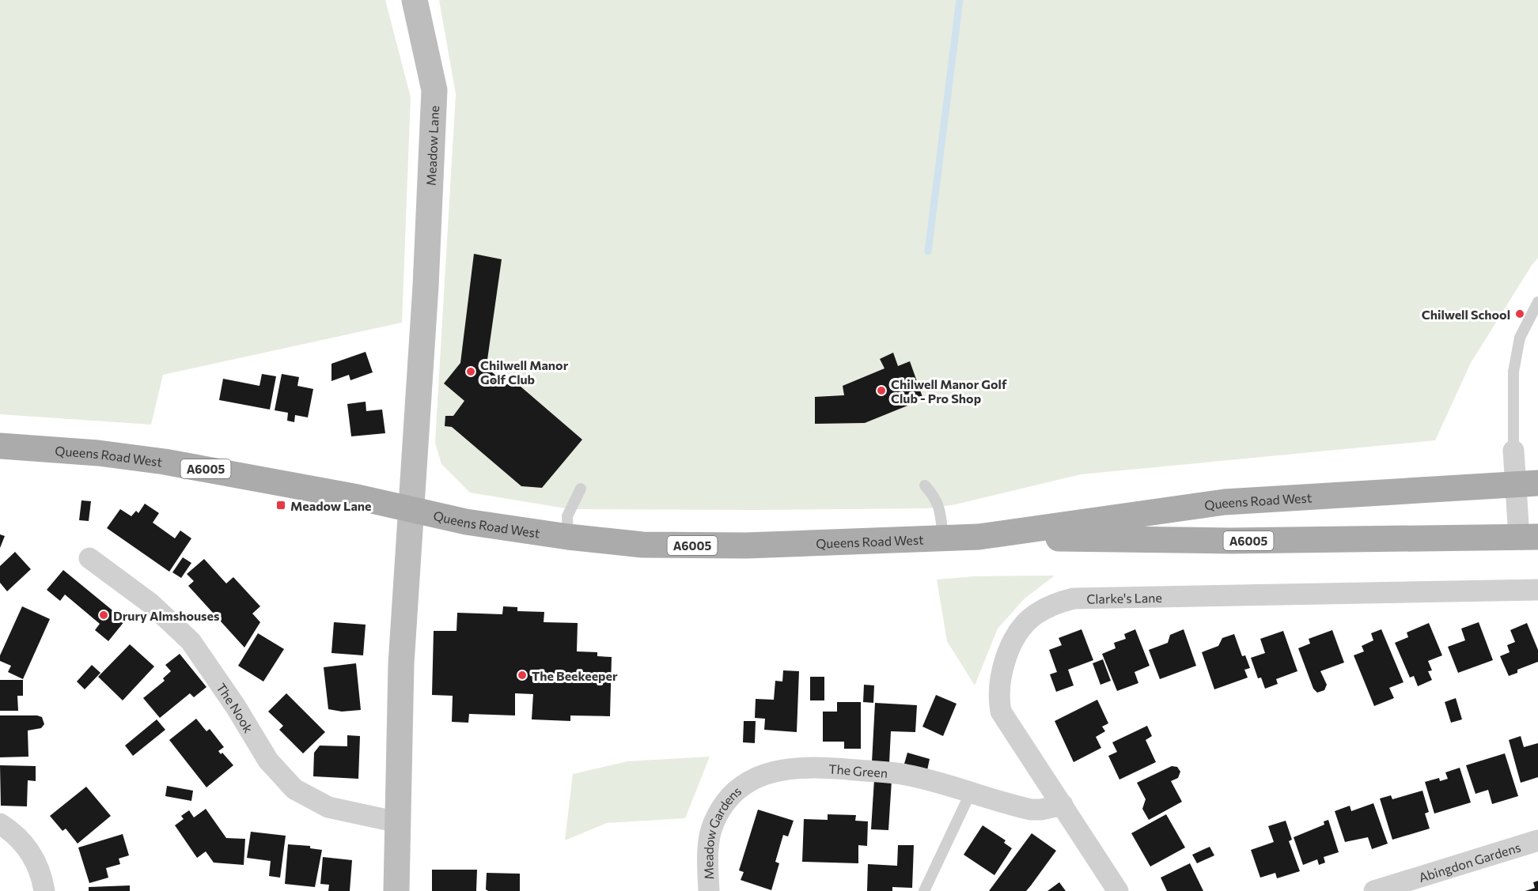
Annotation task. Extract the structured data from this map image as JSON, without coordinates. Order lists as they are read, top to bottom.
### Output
{
  "streets": {
    "main road": ["Queens Road West", "A6005"],
    "street": [
      "Meadow Lane",
      "Clarke's Lane",
      "The Nook",
      "The Green",
      "Meadow Gardens",
      "Abingdon Gardens"
    ]
  },
  "crossings": [
    ["Meadow Lane", "Queens Road West"],
    ["Meadow Lane", "The Nook"],
    ["Clarke's Lane", "The Green"],
    ["The Green", "Meadow Gardens"]
  ],
  "places": {
    "other": [
      "Chilwell School",
      "Chilwell Manor Golf Club",
      "Chilwell Manor Golf Club - Pro Shop",
      "Drury Almshouses",
      "The Beekeeper"
    ],
    "transit": ["Meadow Lane"]
  }
}
